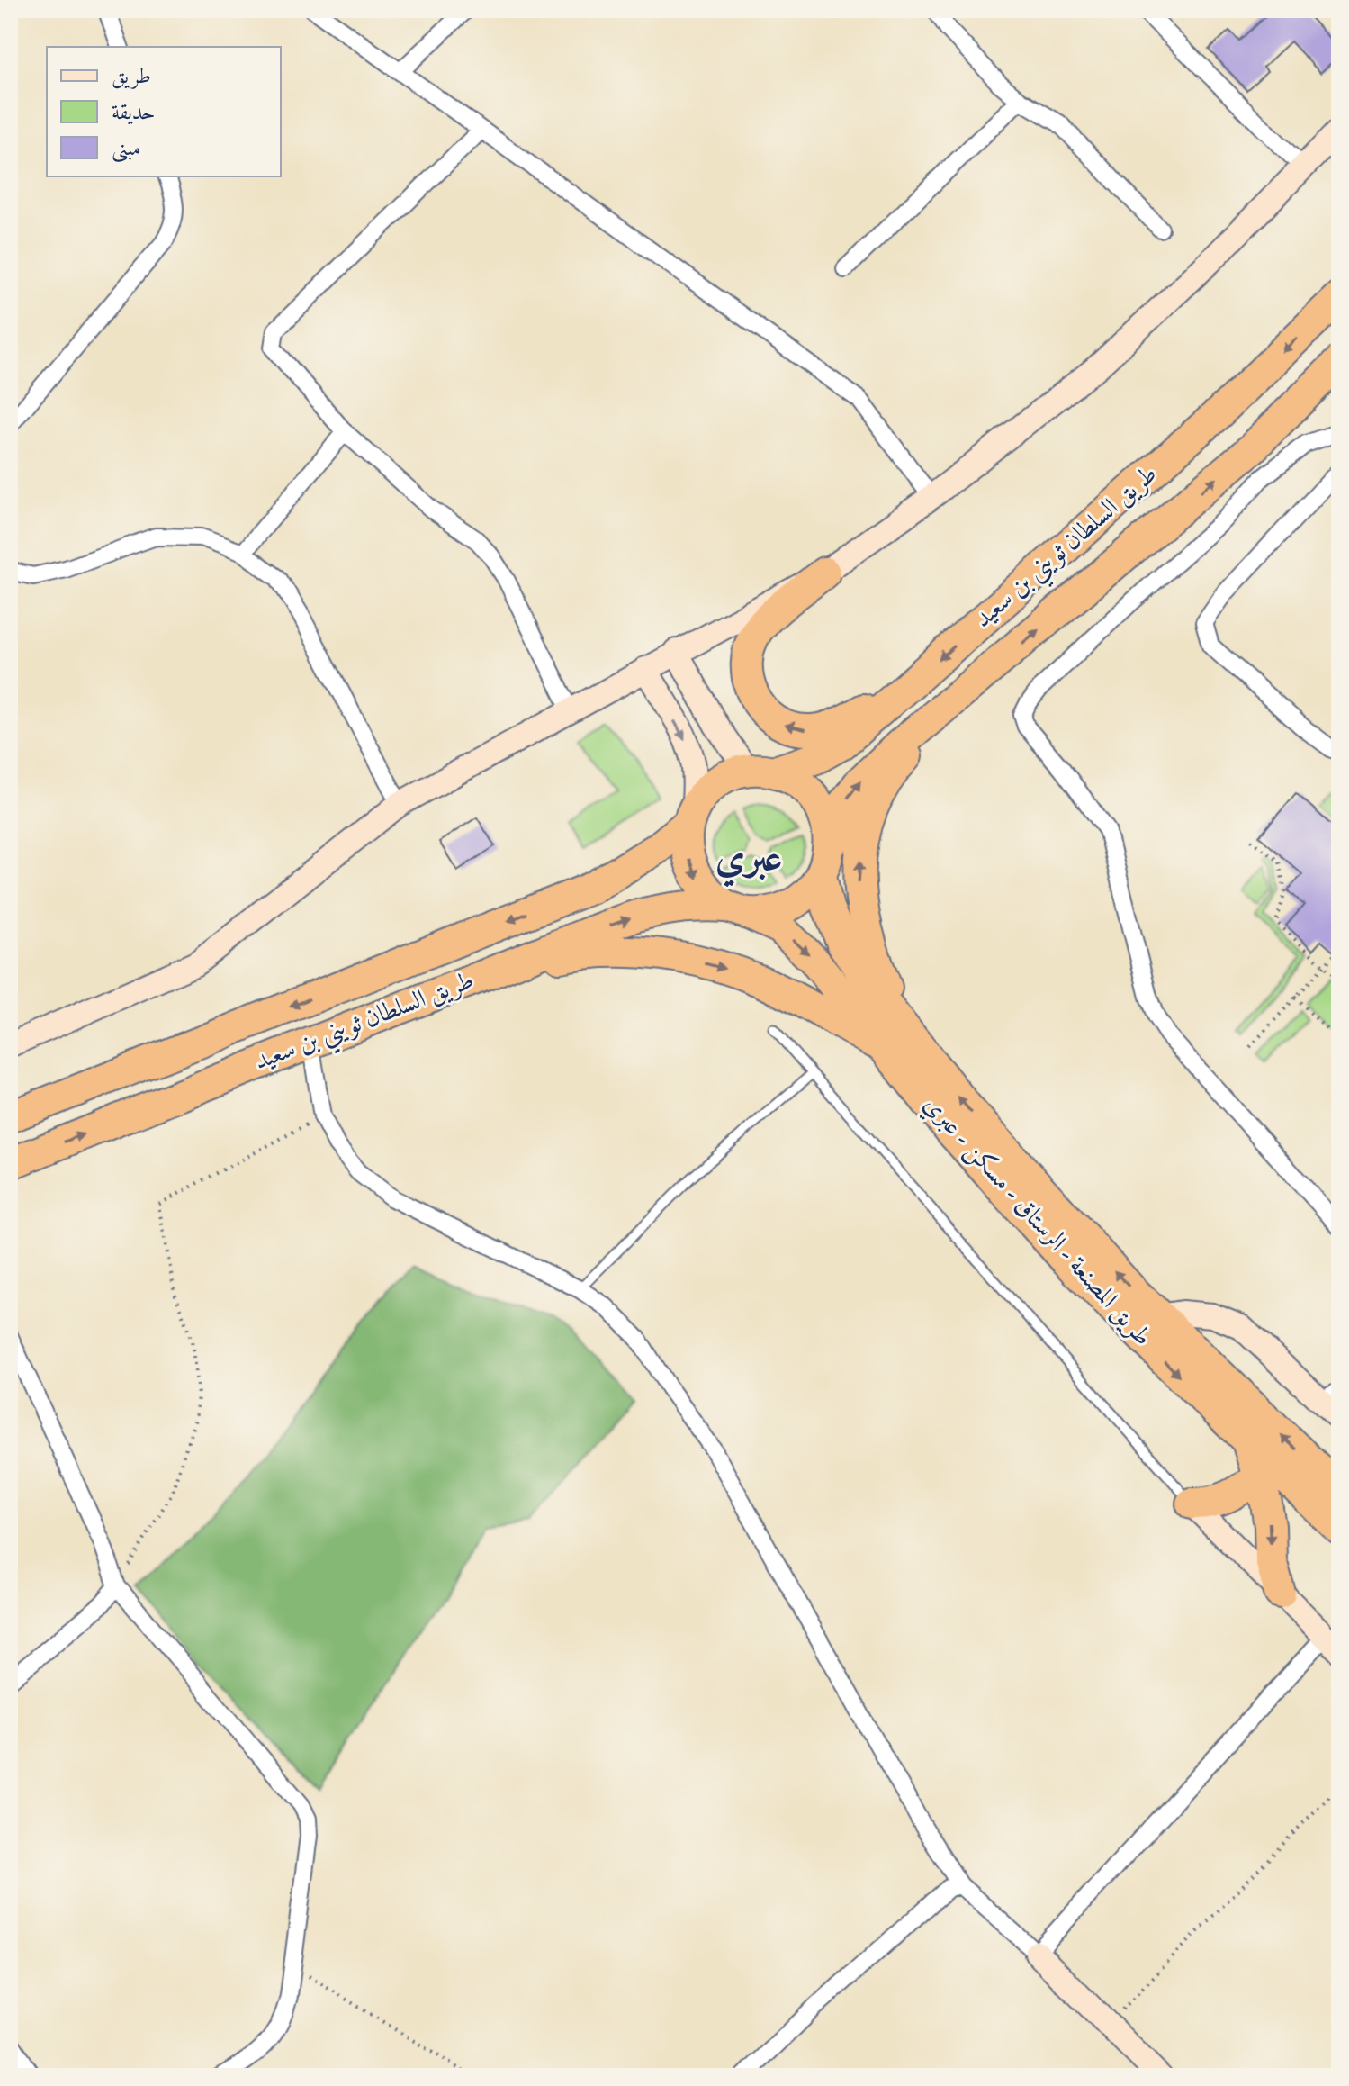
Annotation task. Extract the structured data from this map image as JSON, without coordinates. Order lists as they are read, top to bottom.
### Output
{
  "streets": {
    "highway": ["طريق السلطان ثويني بن سعيد", "طريق المصنعة - الرستاق - مسكن - عبري"]
  },
  "crossings": [
    ["طريق السلطان ثويني بن سعيد", "طريق المصنعة - الرستاق - مسكن - عبري"]
  ],
  "districts": ["عبري"],
  "legend": ["طريق", "حديقة", "مبنى"]
}
